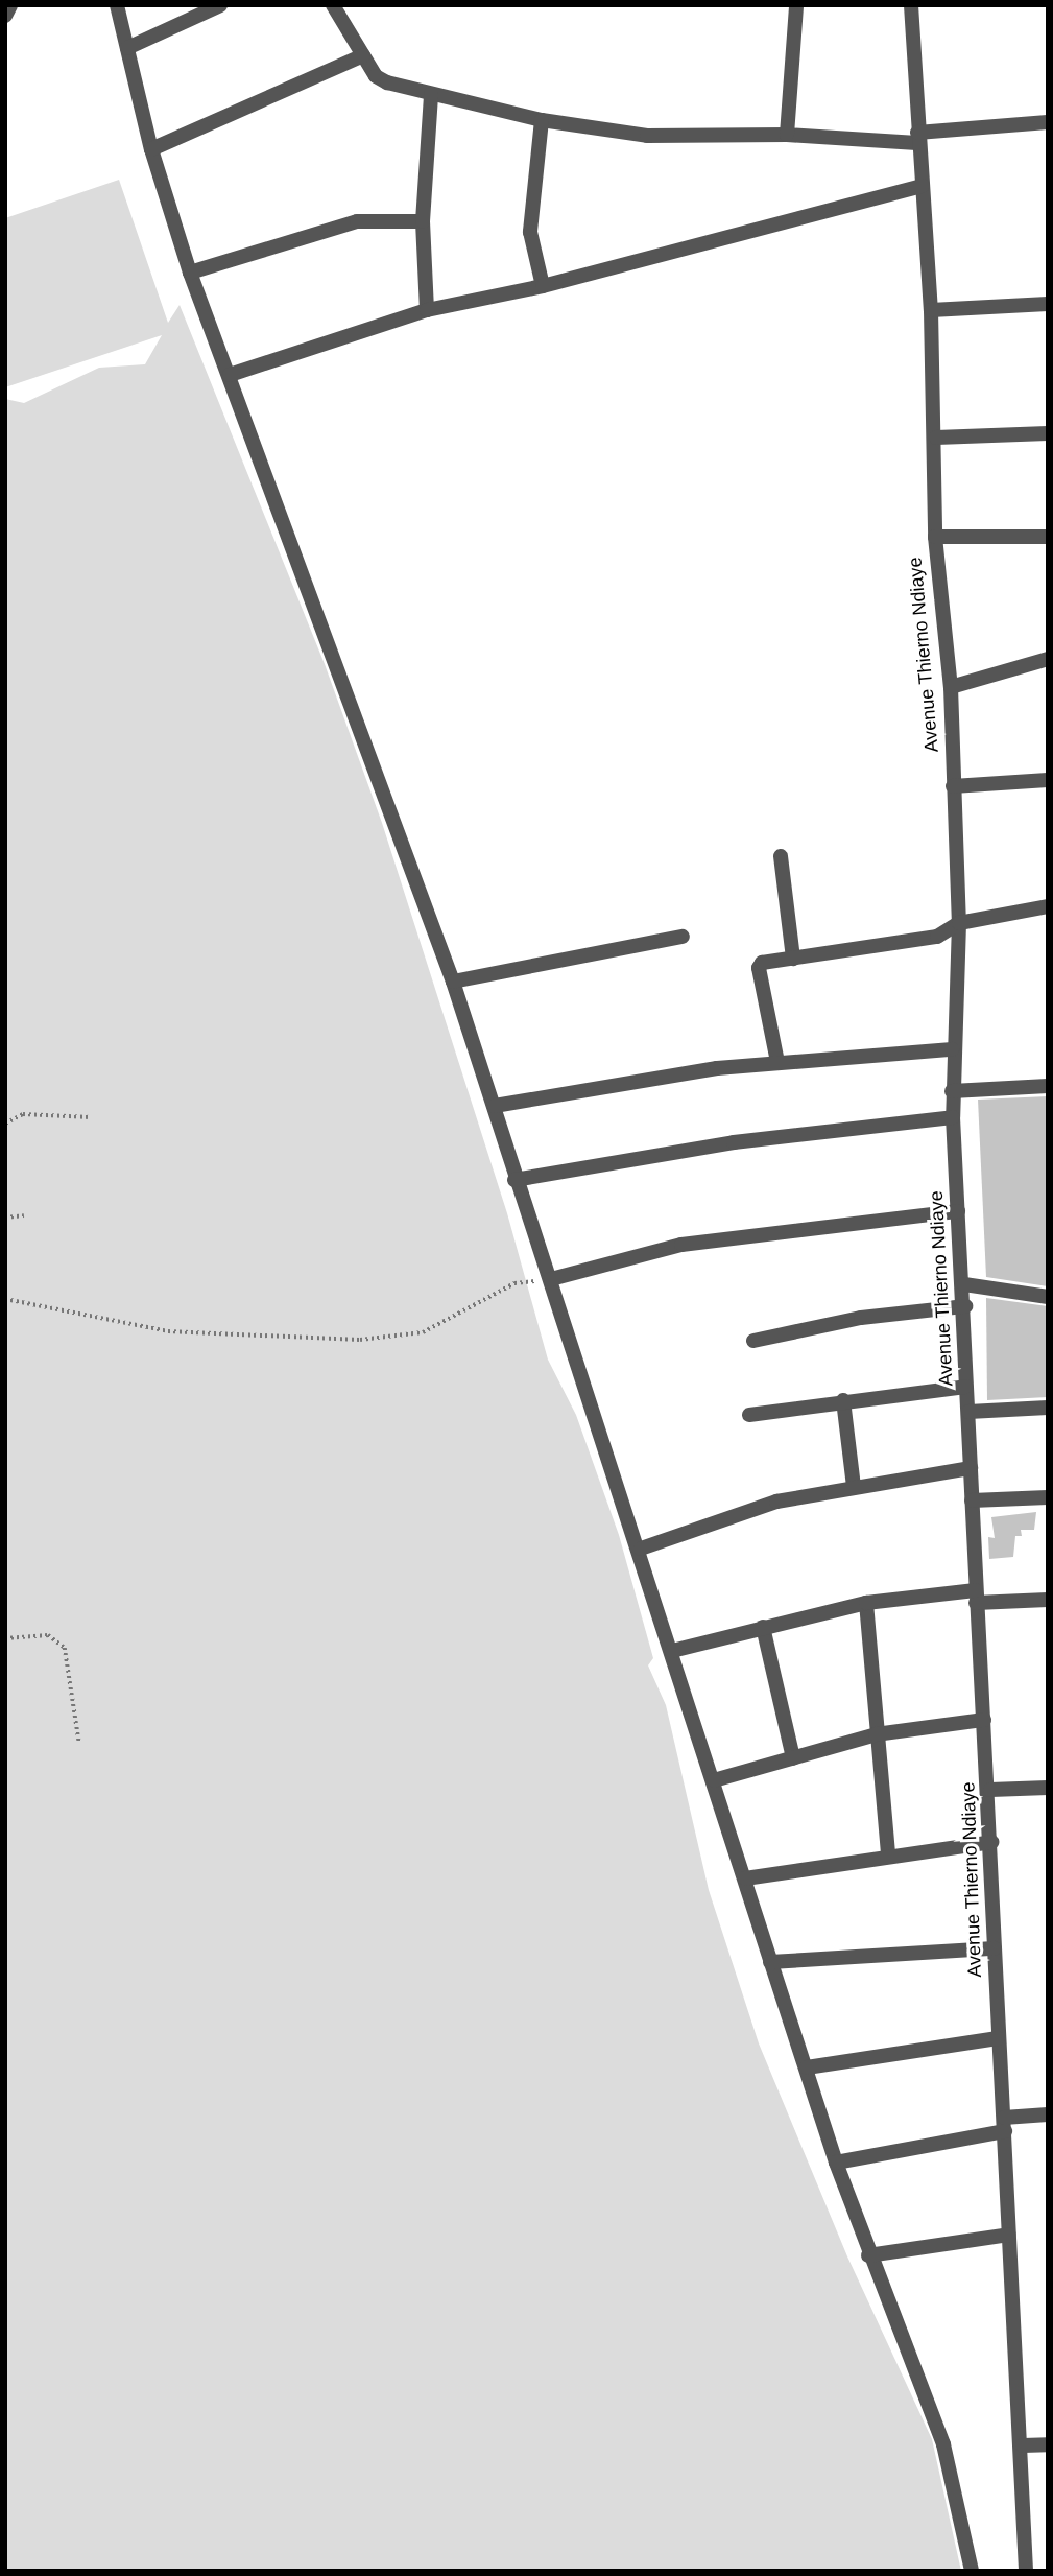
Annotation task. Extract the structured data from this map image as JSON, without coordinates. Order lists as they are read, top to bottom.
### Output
{
  "streets": {
    "street": ["Avenue Thierno Ndiaye"]
  }
}
